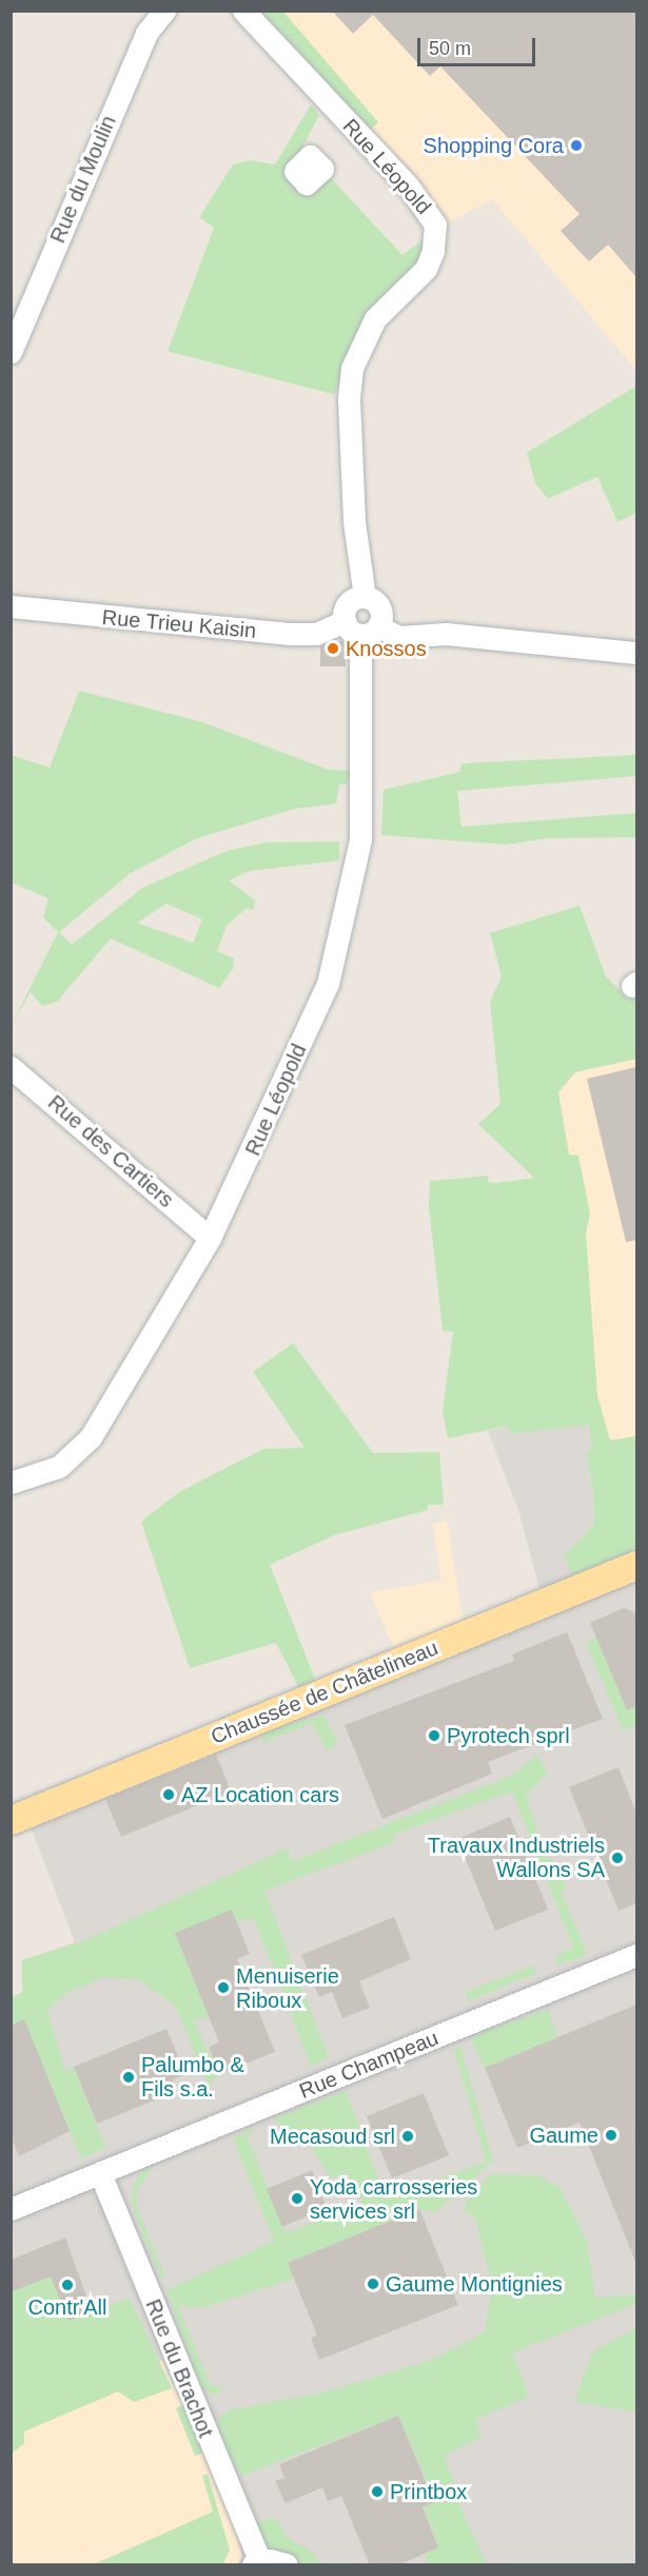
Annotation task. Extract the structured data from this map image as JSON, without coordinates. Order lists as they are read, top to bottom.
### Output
{
  "streets": {
    "main road": ["Chaussée de Châtelineau"],
    "street": [
      "Rue Léopold",
      "Rue du Moulin",
      "Rue Trieu Kaisin",
      "Rue des Cartiers",
      "Rue Champeau",
      "Rue du Brachot"
    ]
  },
  "crossings": [
    ["Rue Léopold", "Rue Trieu Kaisin"],
    ["Rue Léopold", "Rue des Cartiers"],
    ["Rue Champeau", "Rue du Brachot"]
  ],
  "places": [
    "Shopping Cora",
    "Knossos",
    "Pyrotech sprl",
    "AZ Location cars",
    "Travaux Industriels Wallons SA",
    "Menuiserie Riboux",
    "Palumbo & Fils s.a.",
    "Gaume",
    "Mecasoud srl",
    "Yoda carrosseries services srl",
    "Gaume Montignies",
    "Contr'All",
    "Printbox"
  ],
  "scale_bar": "50 m"
}
